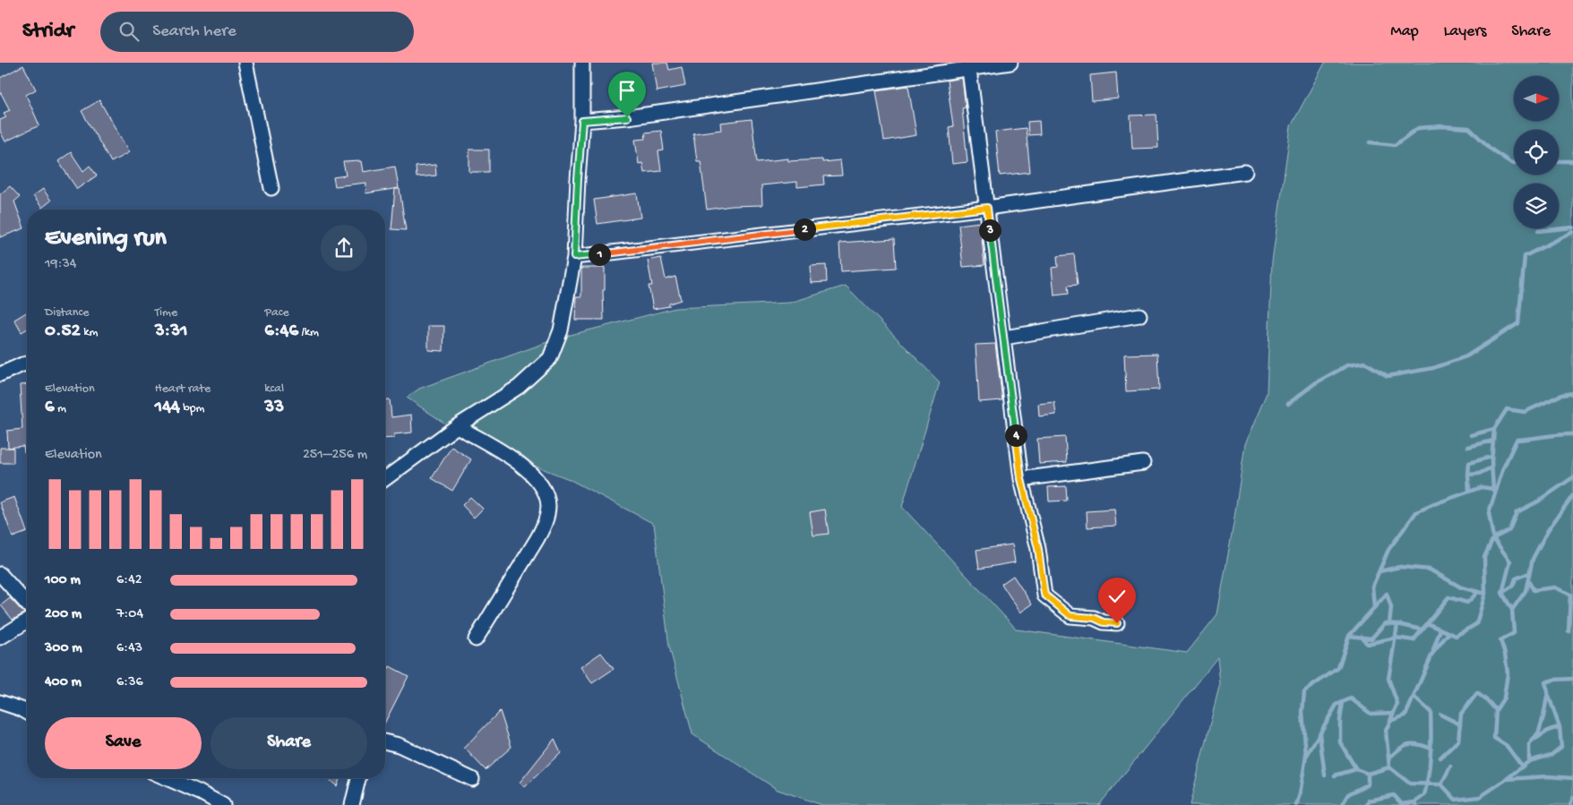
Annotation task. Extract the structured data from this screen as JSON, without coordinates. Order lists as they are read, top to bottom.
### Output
{
  "north": "right",
  "page": {
    "header": "Stridr",
    "search": "Search here",
    "nav": ["Map", "Layers", "Share"],
    "heading": ["Evening run", "19:34"],
    "pins": [
      "2",
      "3",
      "1",
      "4"
    ],
    "stats": [
      ["Distance", "0.52 km"],
      ["Time", "3:31"],
      ["Pace", "6:46 /km"],
      ["Elevation", "6 m"],
      ["Heart rate", "144 bpm"],
      ["kcal", "33"]
    ],
    "chart": ["Elevation", "251–256 m"],
    "list": [
      {
        "name": "100 m",
        "note": "6:42"
      },
      {
        "name": "200 m",
        "note": "7:04"
      },
      {
        "name": "300 m",
        "note": "6:43"
      },
      {
        "name": "400 m",
        "note": "6:36"
      }
    ],
    "buttons": ["Save", "Share"]
  }
}
